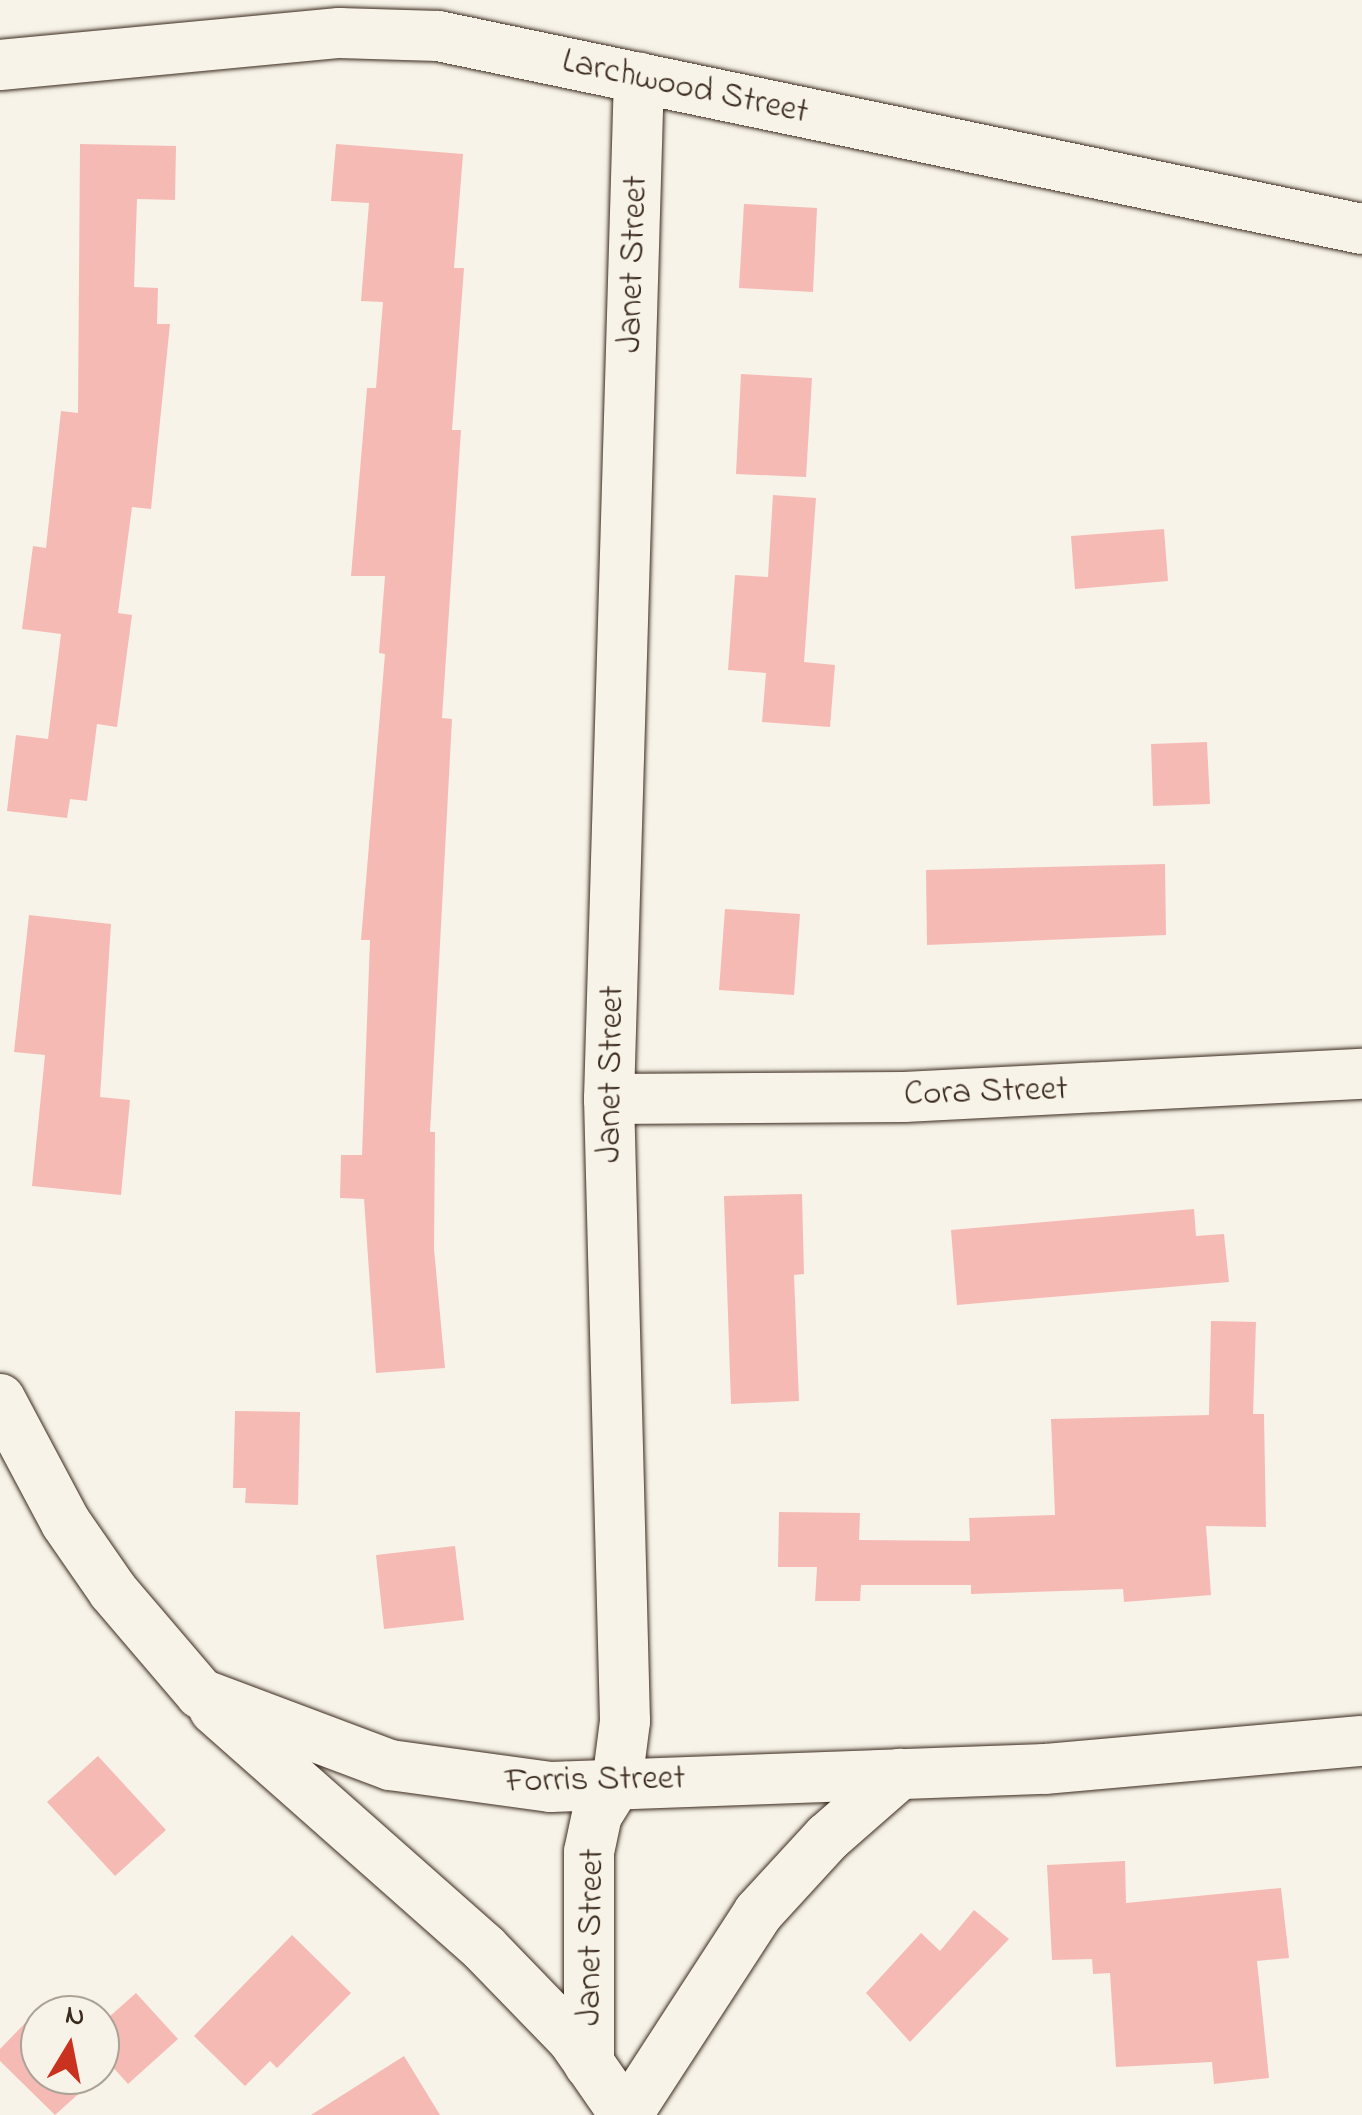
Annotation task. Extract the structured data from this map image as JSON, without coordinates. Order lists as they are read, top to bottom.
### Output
{
  "streets": {
    "street": [
      "Larchwood Street",
      "Janet Street",
      "Cora Street",
      "Forris Street"
    ]
  },
  "crossings": [
    ["Larchwood Street", "Janet Street"],
    ["Janet Street", "Cora Street"],
    ["Janet Street", "Forris Street"]
  ],
  "north": "top"
}
